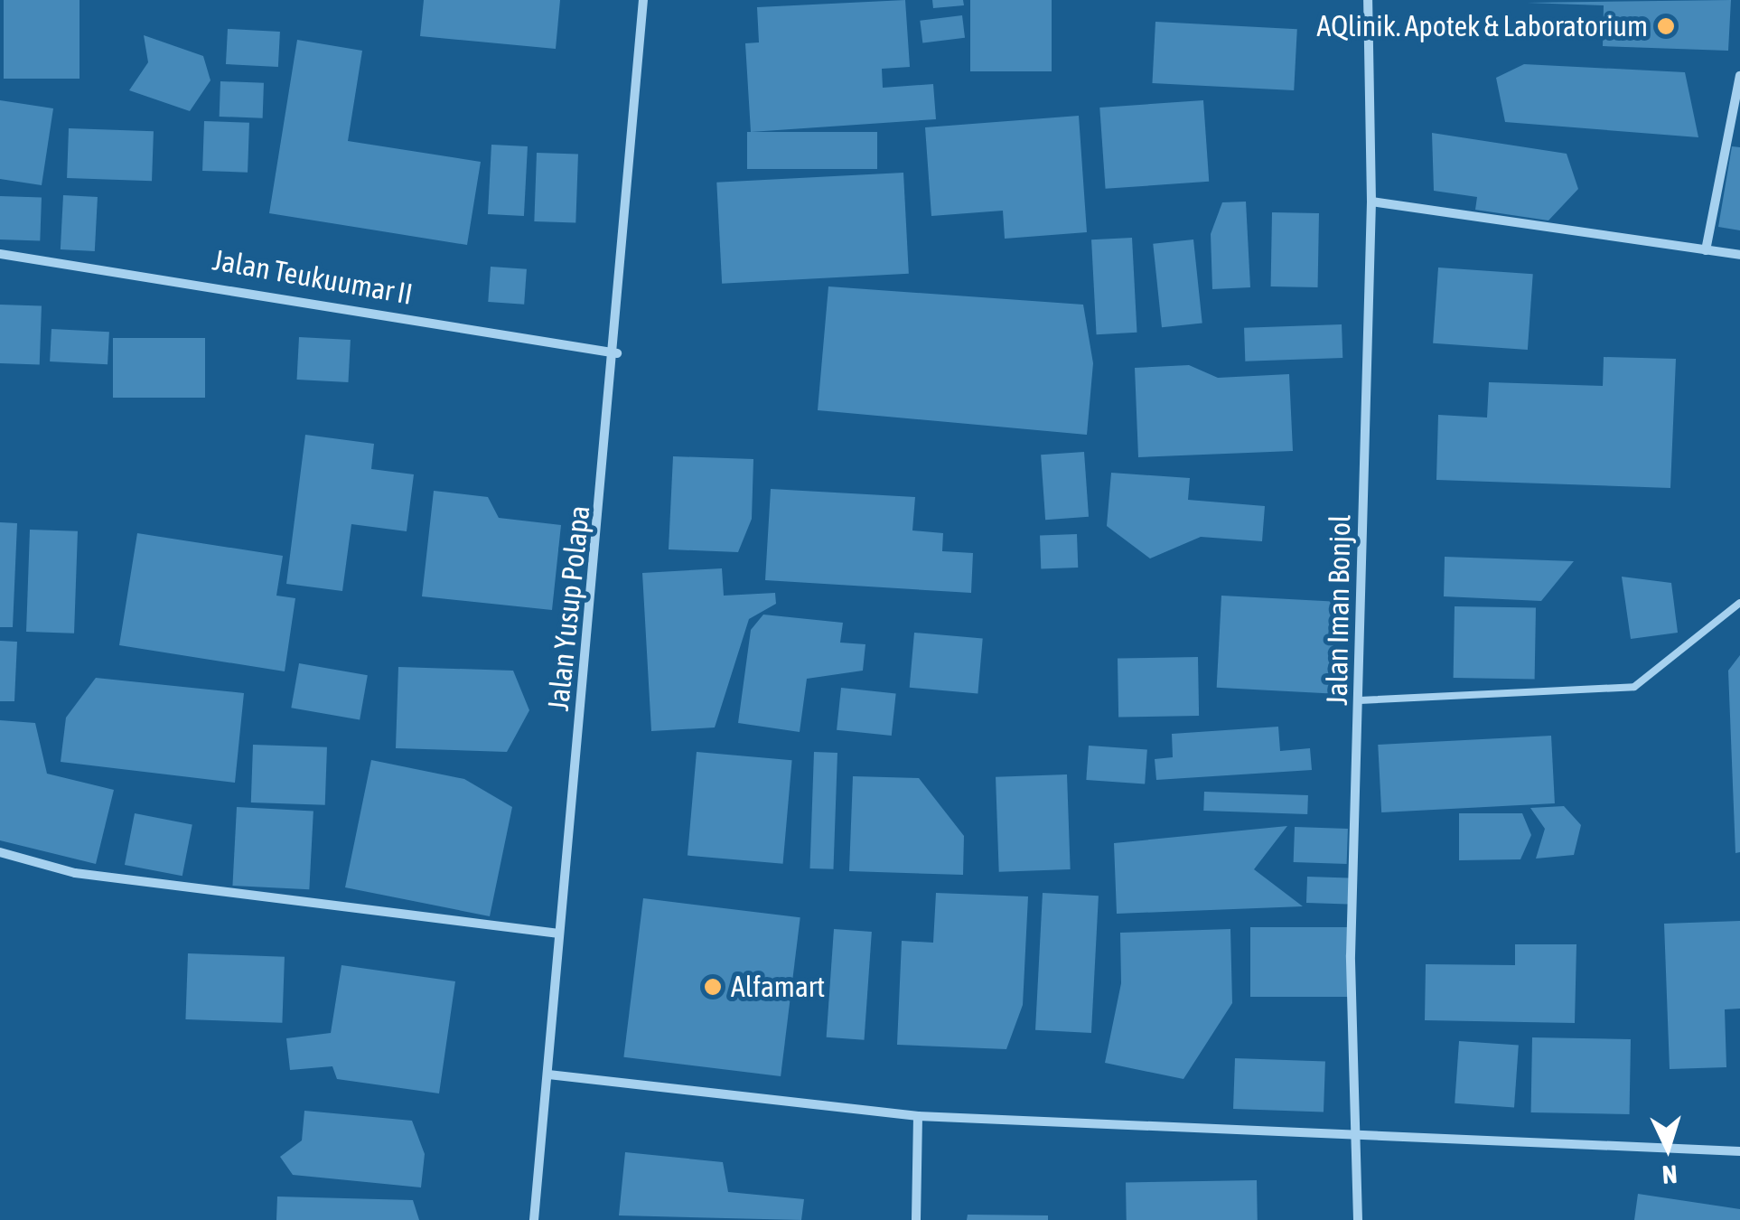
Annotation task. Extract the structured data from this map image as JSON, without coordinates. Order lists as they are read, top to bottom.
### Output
{
  "streets": {
    "street": ["Jalan Teukuumar II", "Jalan Yusup Polapa", "Jalan Iman Bonjol"]
  },
  "crossings": [
    ["Jalan Teukuumar II", "Jalan Yusup Polapa"]
  ],
  "places": ["AQlinik. Apotek & Laboratorium", "Alfamart"],
  "north": "bottom"
}
